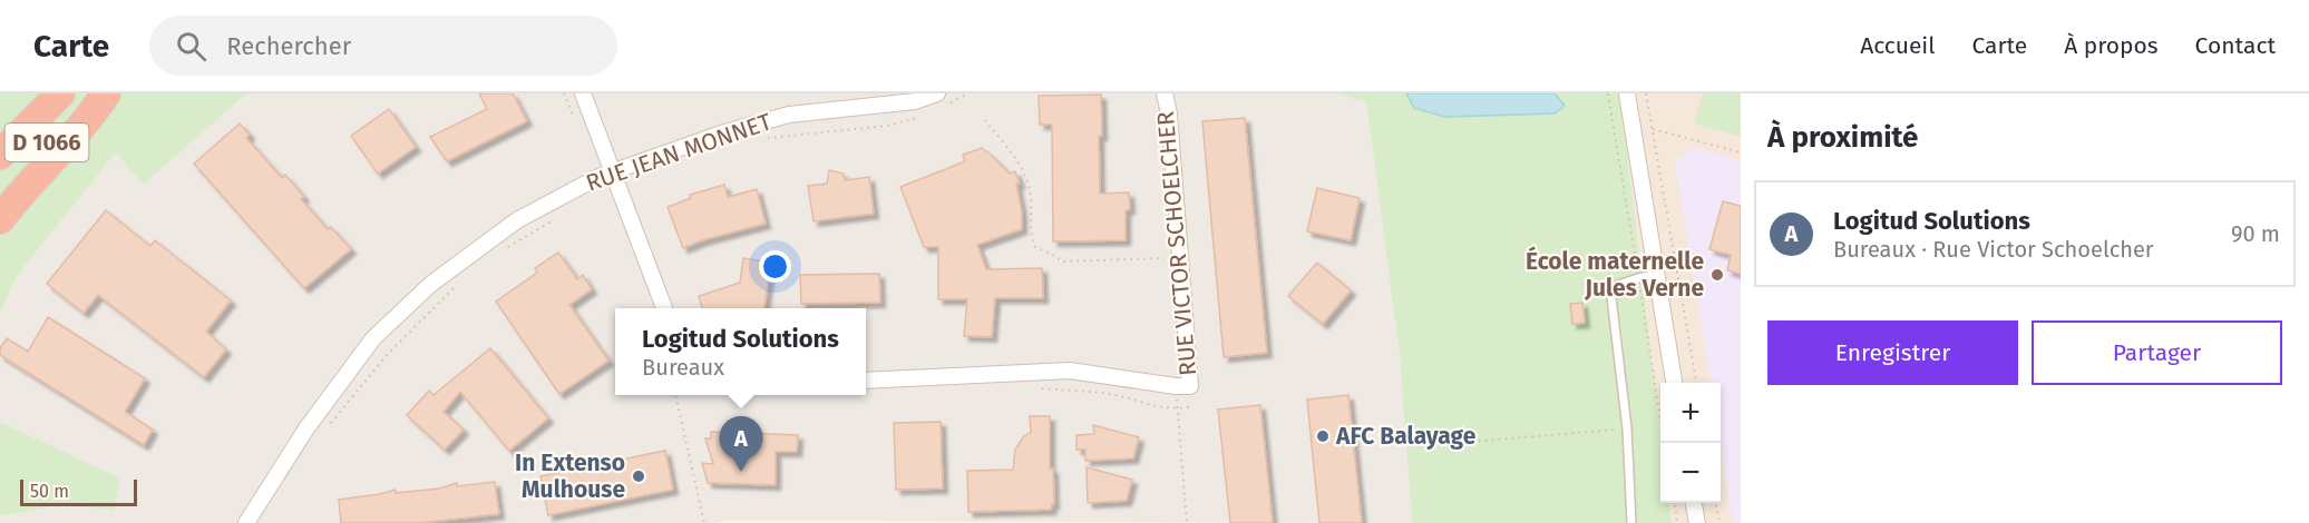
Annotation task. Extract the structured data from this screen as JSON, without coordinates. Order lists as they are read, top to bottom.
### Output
{
  "streets": {
    "highway": ["D 1066"],
    "street": ["RUE JEAN MONNET", "RUE VICTOR SCHOELCHER"]
  },
  "places": ["École maternelle Jules Verne", "AFC Balayage", "In Extenso Mulhouse"],
  "scale_bar": "50 m",
  "page": {
    "header": "Carte",
    "search": "Rechercher",
    "nav": [
      "Accueil",
      "Carte",
      "À propos",
      "Contact"
    ],
    "heading": "À proximité",
    "list": [
      {
        "mark": "A",
        "name": "Logitud Solutions",
        "note": "Bureaux · Rue Victor Schoelcher",
        "value": "90 m"
      }
    ],
    "buttons": ["Enregistrer", "Partager"],
    "popup": ["Logitud Solutions", "Bureaux"],
    "map_buttons": ["+", "−"],
    "pins": "A",
    "scale": "50 m"
  }
}
